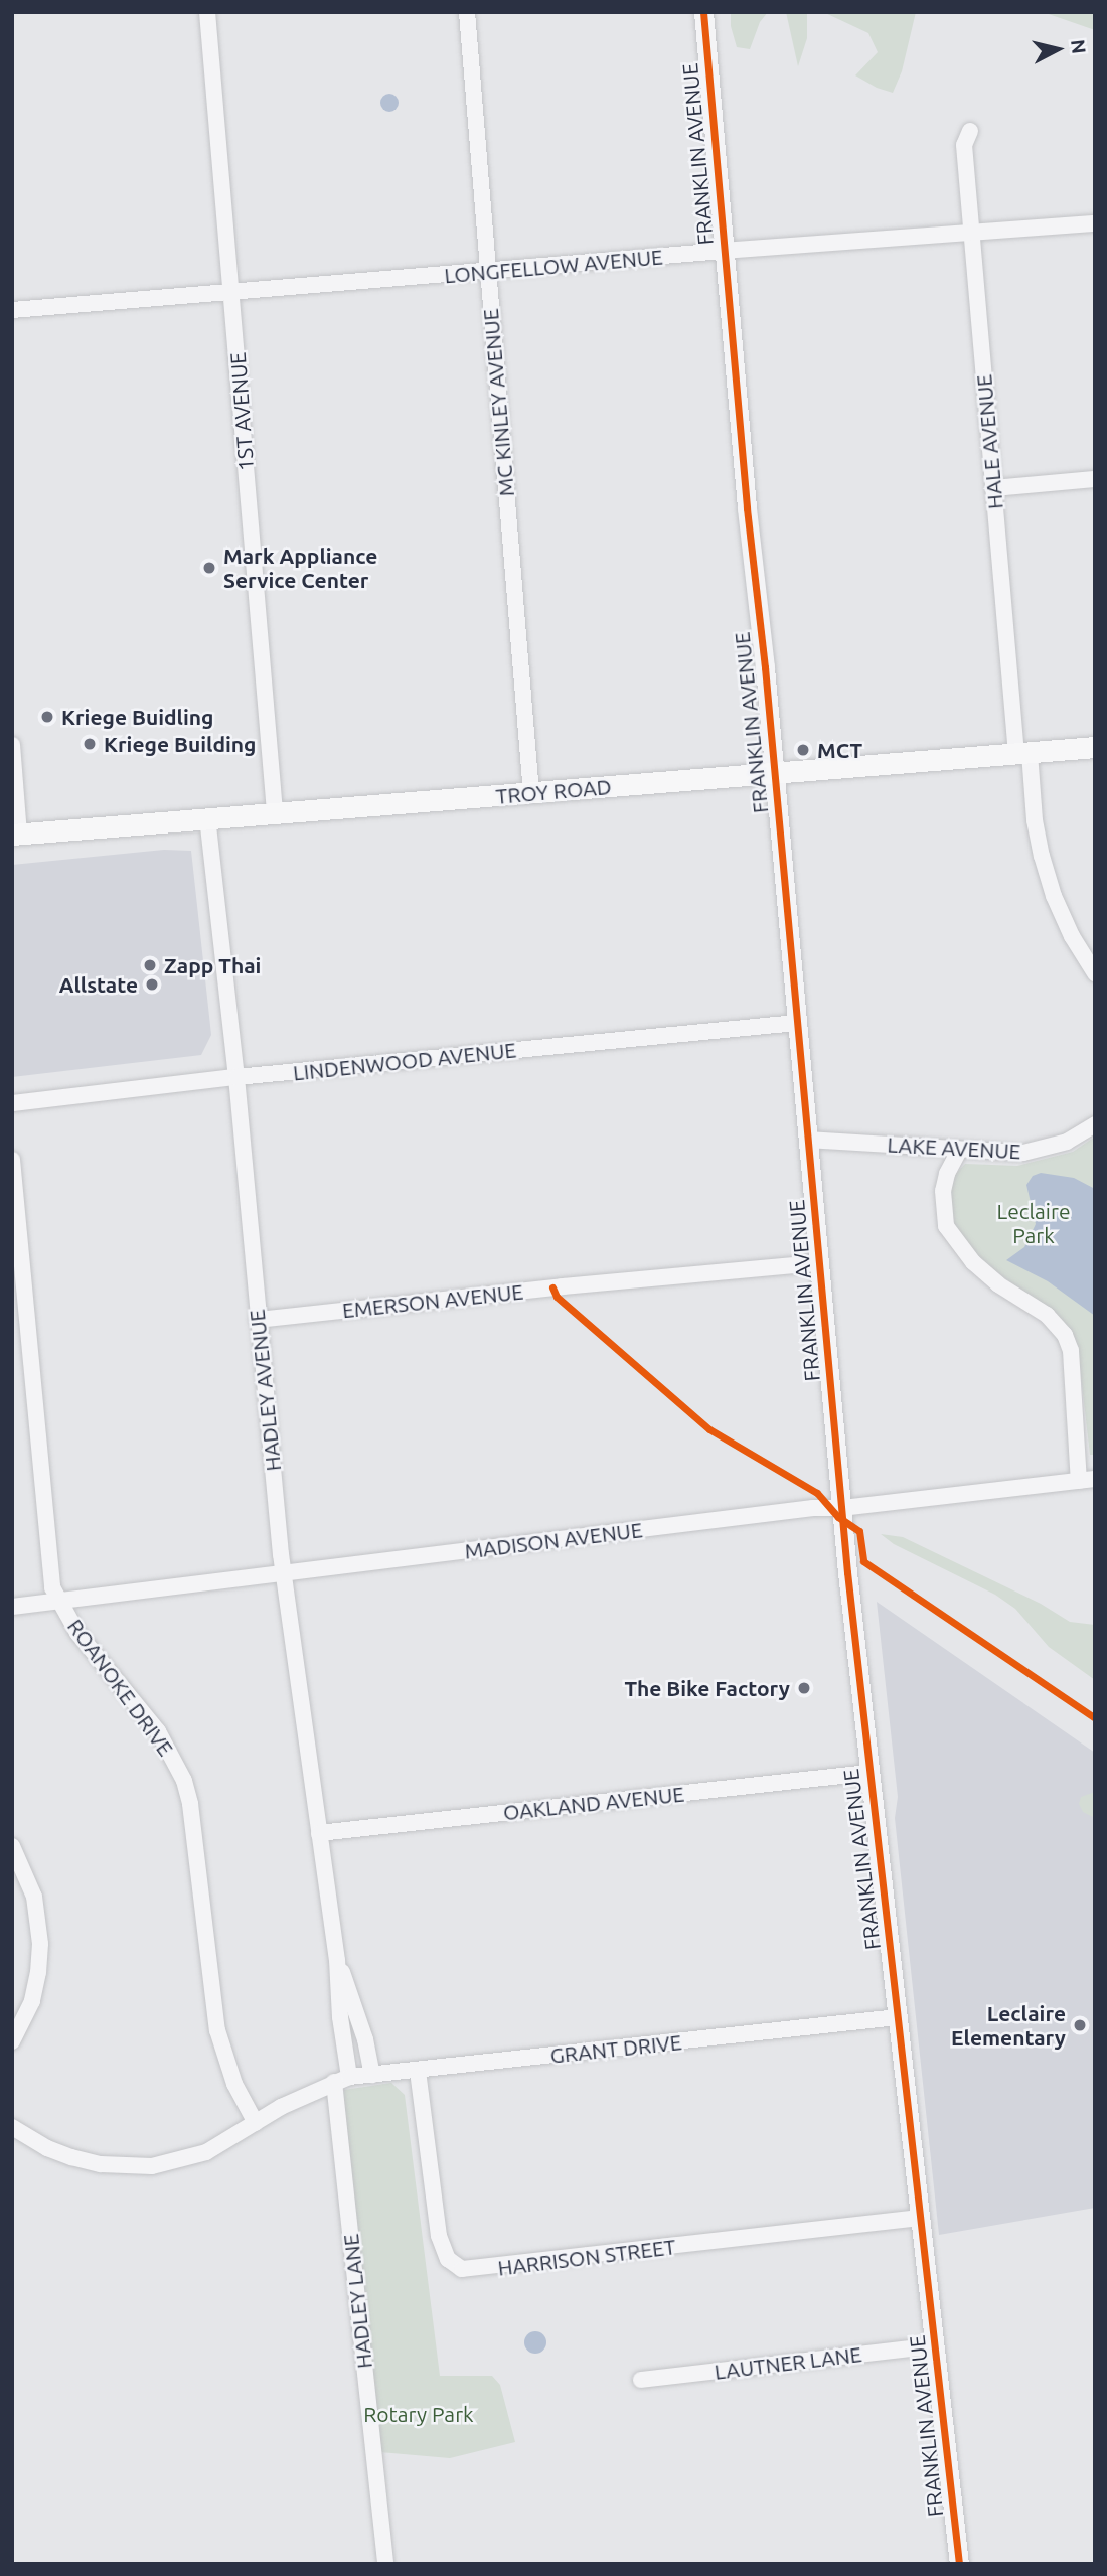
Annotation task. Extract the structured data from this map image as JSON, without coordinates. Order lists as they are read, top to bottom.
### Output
{
  "streets": {
    "main road": ["TROY ROAD"],
    "street": [
      "FRANKLIN AVENUE",
      "LONGFELLOW AVENUE",
      "MC KINLEY AVENUE",
      "1ST AVENUE",
      "HALE AVENUE",
      "LINDENWOOD AVENUE",
      "LAKE AVENUE",
      "EMERSON AVENUE",
      "HADLEY AVENUE",
      "MADISON AVENUE",
      "ROANOKE DRIVE",
      "OAKLAND AVENUE",
      "GRANT DRIVE",
      "HARRISON STREET",
      "HADLEY LANE",
      "LAUTNER LANE"
    ]
  },
  "crossings": [
    ["FRANKLIN AVENUE", "LONGFELLOW AVENUE"],
    ["FRANKLIN AVENUE", "TROY ROAD"],
    ["FRANKLIN AVENUE", "LINDENWOOD AVENUE"],
    ["FRANKLIN AVENUE", "LAKE AVENUE"],
    ["FRANKLIN AVENUE", "EMERSON AVENUE"],
    ["FRANKLIN AVENUE", "MADISON AVENUE"],
    ["FRANKLIN AVENUE", "OAKLAND AVENUE"],
    ["FRANKLIN AVENUE", "GRANT DRIVE"],
    ["FRANKLIN AVENUE", "HARRISON STREET"],
    ["FRANKLIN AVENUE", "LAUTNER LANE"],
    ["LONGFELLOW AVENUE", "MC KINLEY AVENUE"],
    ["LONGFELLOW AVENUE", "1ST AVENUE"],
    ["LONGFELLOW AVENUE", "HALE AVENUE"],
    ["MC KINLEY AVENUE", "TROY ROAD"],
    ["1ST AVENUE", "TROY ROAD"],
    ["HALE AVENUE", "TROY ROAD"],
    ["TROY ROAD", "HADLEY AVENUE"],
    ["LINDENWOOD AVENUE", "HADLEY AVENUE"],
    ["EMERSON AVENUE", "HADLEY AVENUE"],
    ["HADLEY AVENUE", "MADISON AVENUE"],
    ["HADLEY AVENUE", "OAKLAND AVENUE"],
    ["HADLEY AVENUE", "GRANT DRIVE"],
    ["HADLEY AVENUE", "HADLEY LANE"],
    ["MADISON AVENUE", "ROANOKE DRIVE"],
    ["GRANT DRIVE", "HARRISON STREET"],
    ["GRANT DRIVE", "HADLEY LANE"]
  ],
  "parks": ["Leclaire Park", "Rotary Park"],
  "places": [
    "Mark Appliance Service Center",
    "Kriege Buidling",
    "Kriege Building",
    "MCT",
    "Zapp Thai",
    "Allstate",
    "The Bike Factory",
    "Leclaire Elementary"
  ],
  "north": "right"
}
